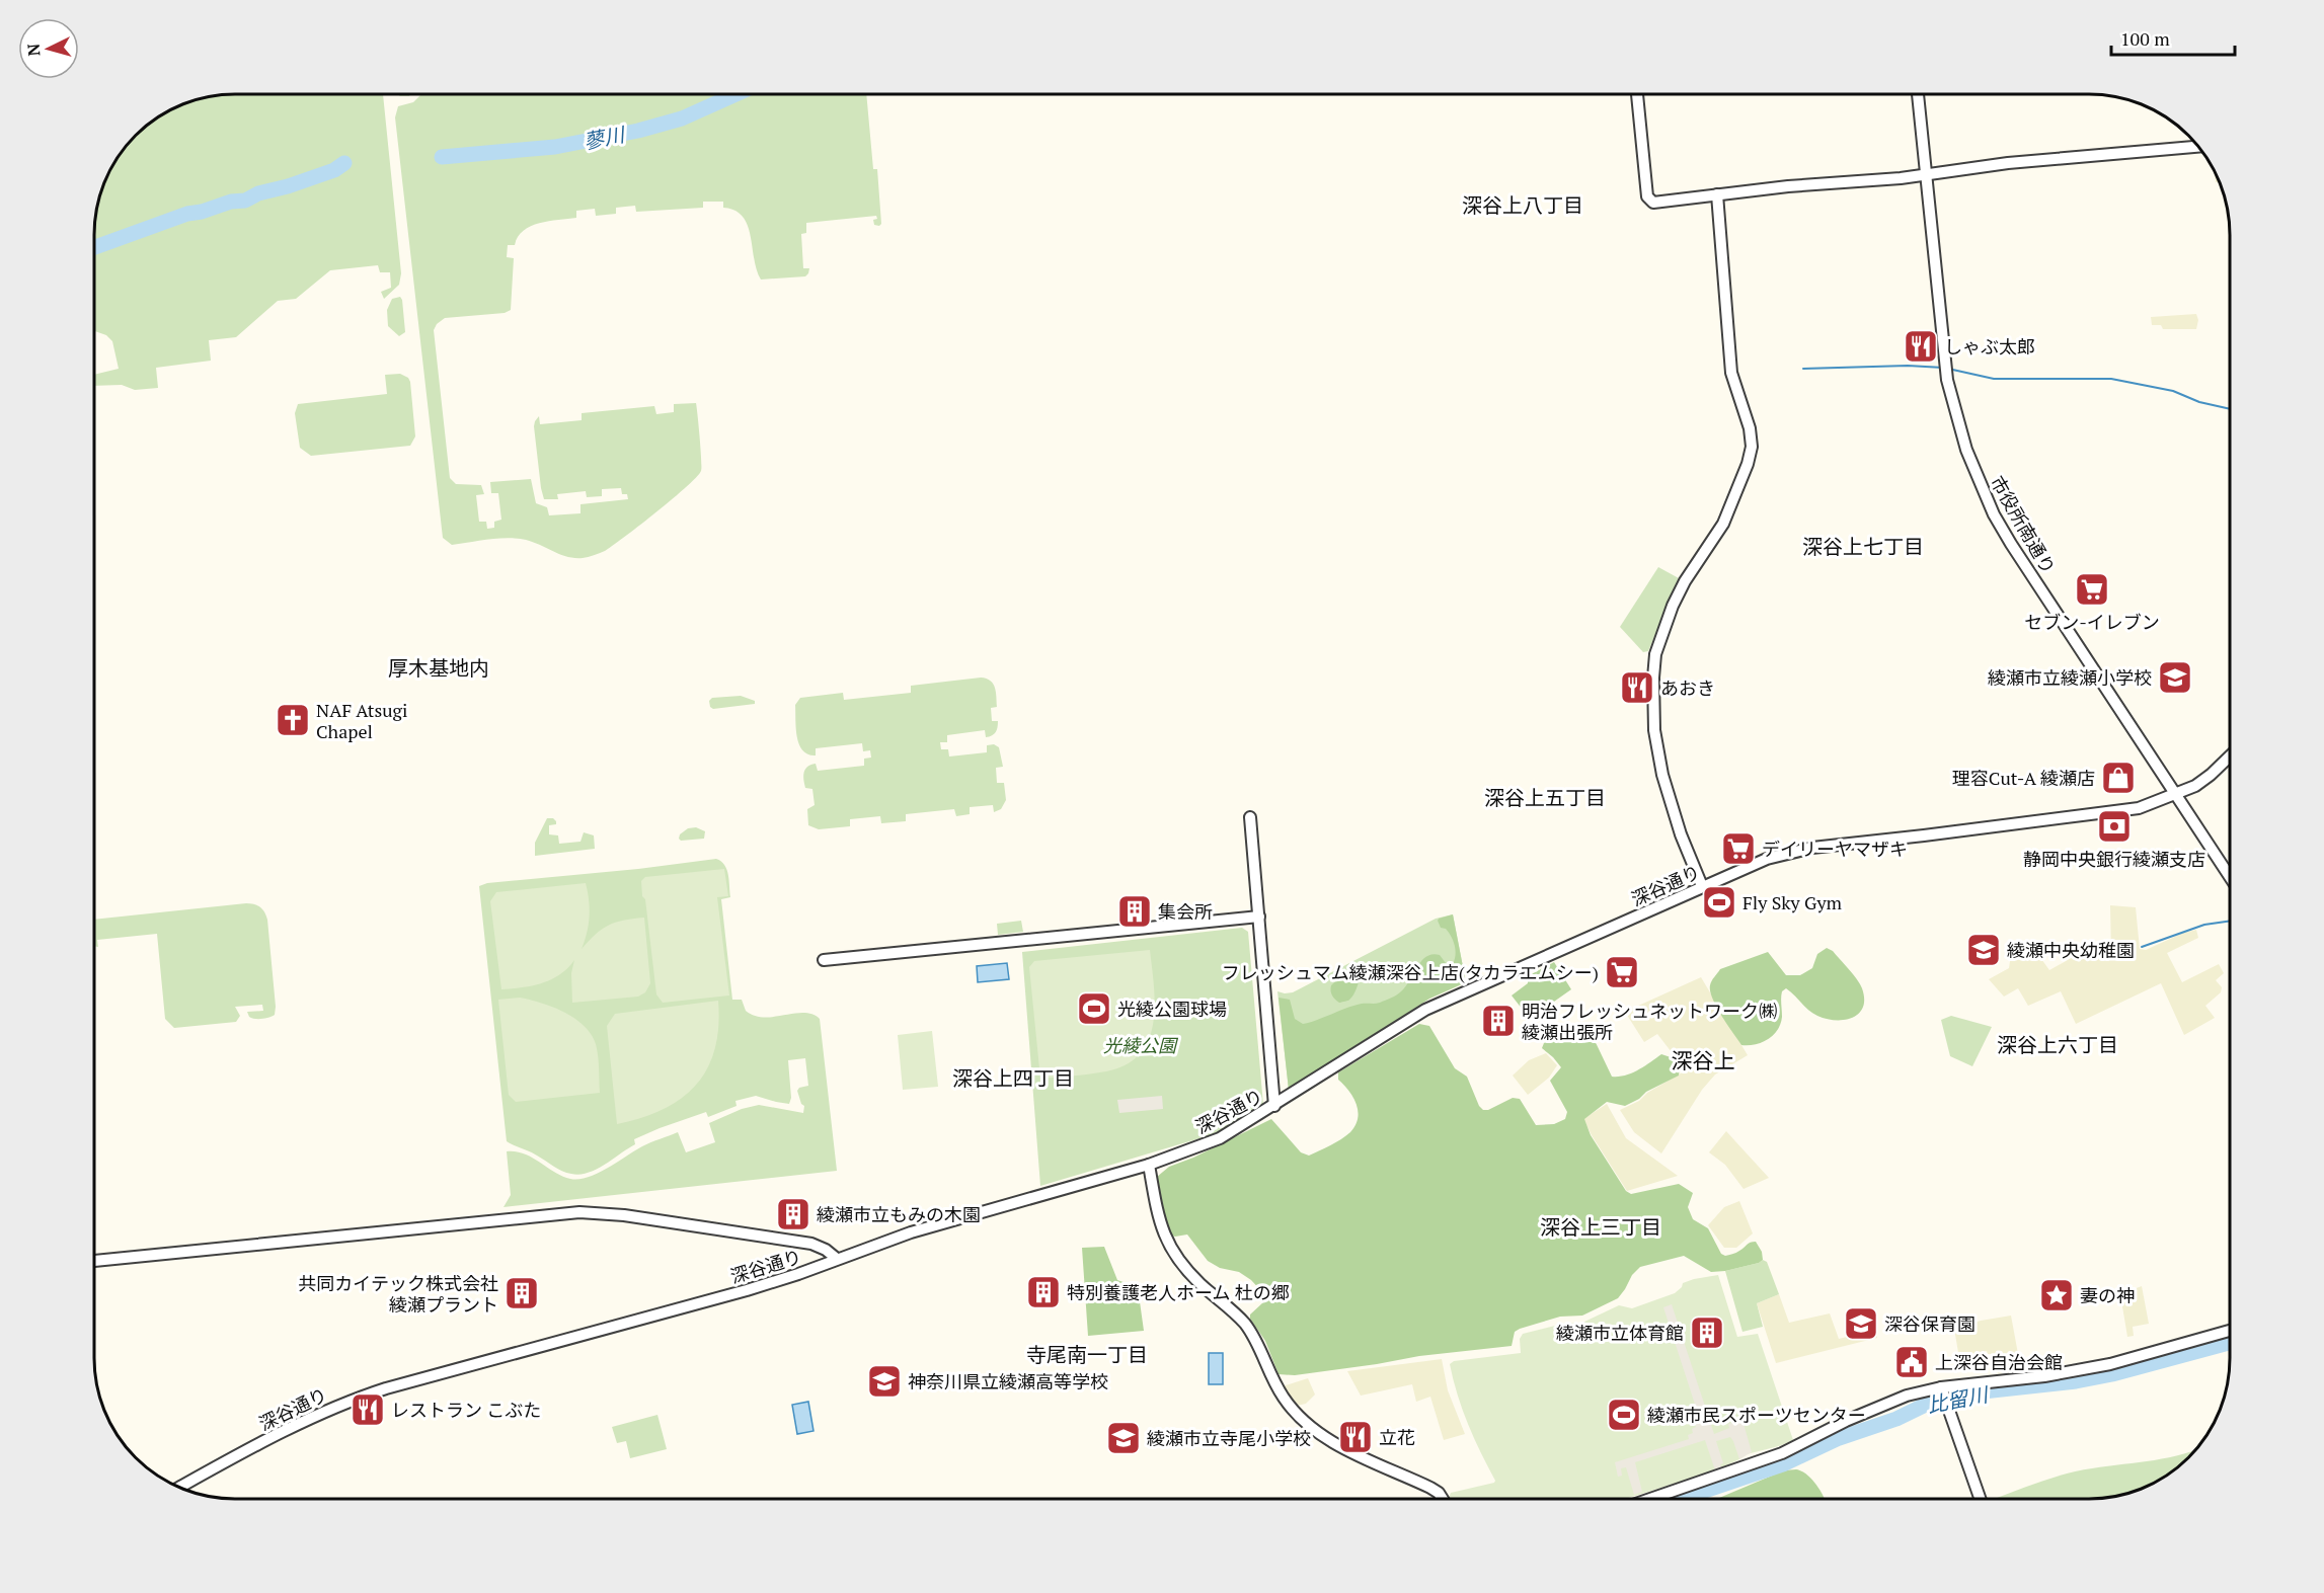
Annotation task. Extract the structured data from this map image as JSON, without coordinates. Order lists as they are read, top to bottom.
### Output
{
  "streets": {
    "street": ["市役所南通り", "深谷通り"]
  },
  "crossings": [
    ["市役所南通り", "深谷通り"]
  ],
  "districts": [
    "深谷上八丁目",
    "深谷上七丁目",
    "厚木基地内",
    "深谷上五丁目",
    "深谷上六丁目",
    "深谷上",
    "深谷上四丁目",
    "深谷上三丁目",
    "寺尾南一丁目"
  ],
  "water": ["蓼川", "比留川"],
  "parks": ["光綾公園"],
  "places": {
    "restaurant": [
      "しゃぶ太郎",
      "あおき",
      "レストラン こぶた",
      "立花"
    ],
    "supermarket": ["セブン-イレブン", "デイリーヤマザキ", "フレッシュマム綾瀬深谷上店(タカラエムシー)"],
    "school or university": [
      "綾瀬市立綾瀬小学校",
      "綾瀬中央幼稚園",
      "深谷保育園",
      "神奈川県立綾瀬高等学校",
      "綾瀬市立寺尾小学校"
    ],
    "church": ["NAF Atsugi Chapel"],
    "shop": ["理容Cut-A 綾瀬店"],
    "bank": ["静岡中央銀行綾瀬支店"],
    "sports": ["Fly Sky Gym", "光綾公園球場", "綾瀬市民スポーツセンター"],
    "building": [
      "集会所",
      "明治フレッシュネットワーク㈱ 綾瀬出張所",
      "綾瀬市立もみの木園",
      "特別養護老人ホーム 杜の郷",
      "共同カイテック株式会社 綾瀬プラント",
      "綾瀬市立体育館"
    ],
    "place": ["妻の神"],
    "public building": ["上深谷自治会館"]
  },
  "scale_bar": "100 m",
  "north": "left"
}
